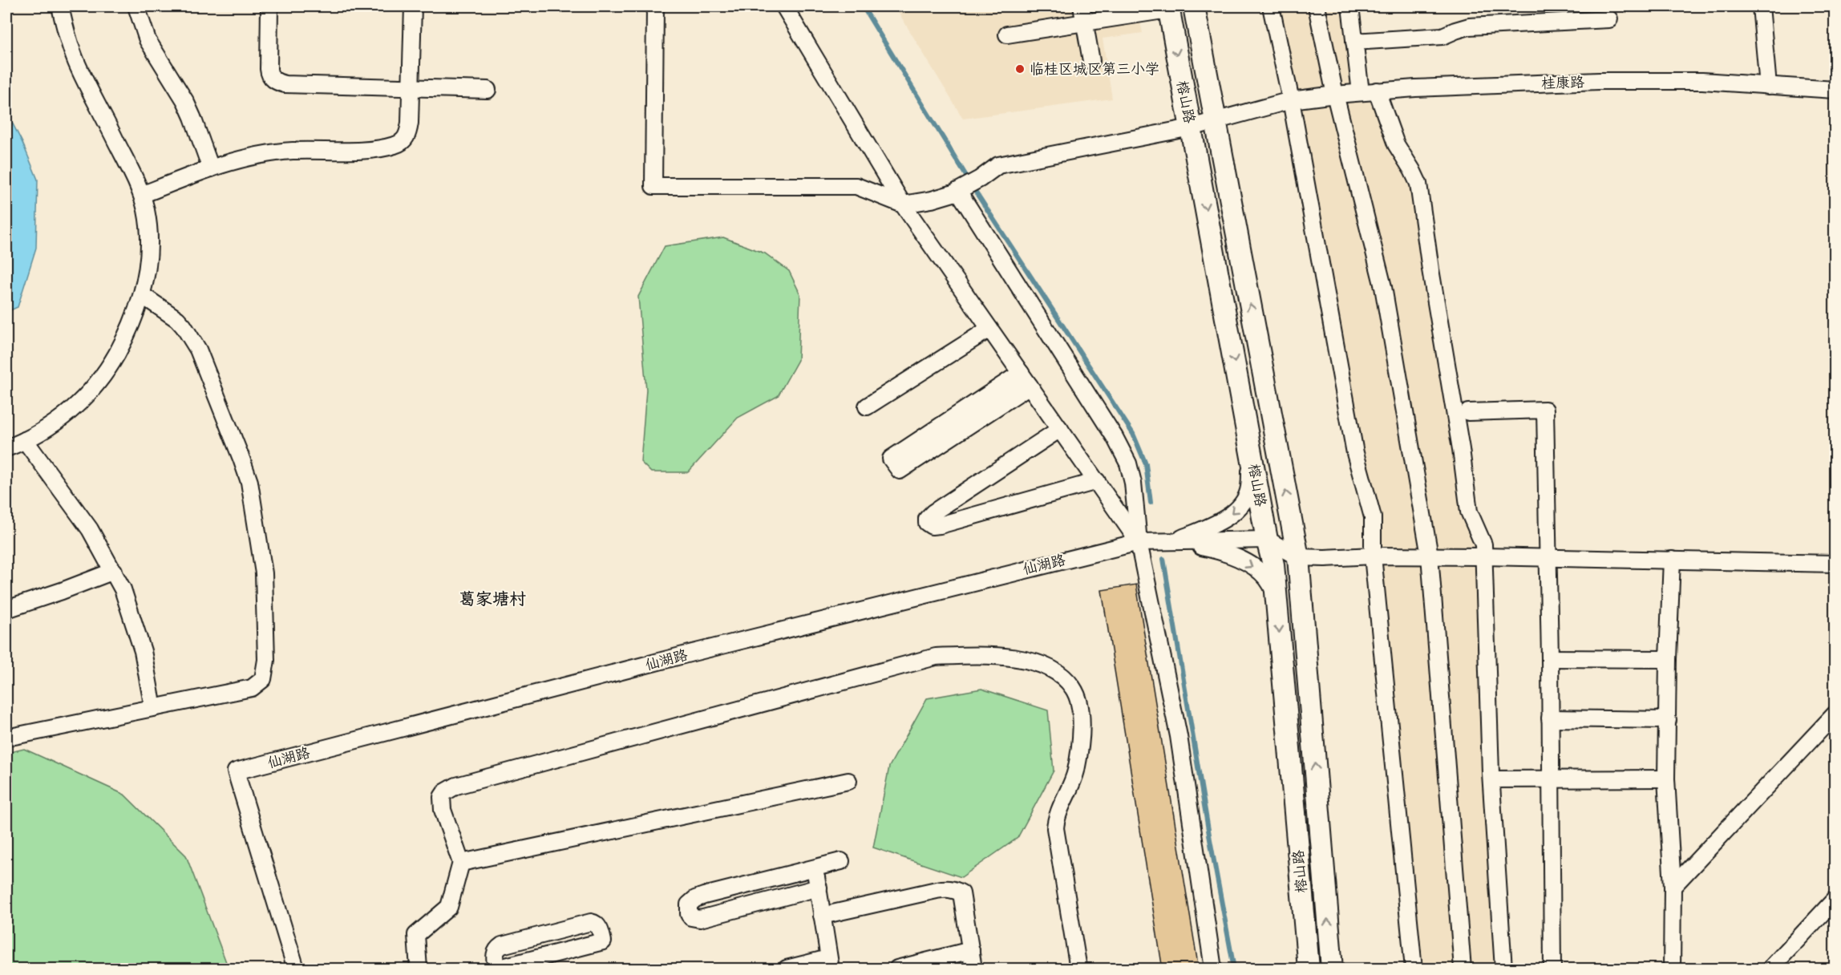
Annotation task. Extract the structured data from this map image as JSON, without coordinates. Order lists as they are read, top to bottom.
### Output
{
  "streets": {
    "main road": ["榕山路"],
    "street": ["桂康路", "仙湖路"]
  },
  "crossings": [
    ["桂康路", "榕山路"],
    ["榕山路", "仙湖路"]
  ],
  "districts": ["葛家塘村"],
  "places": ["临桂区城区第三小学"]
}
